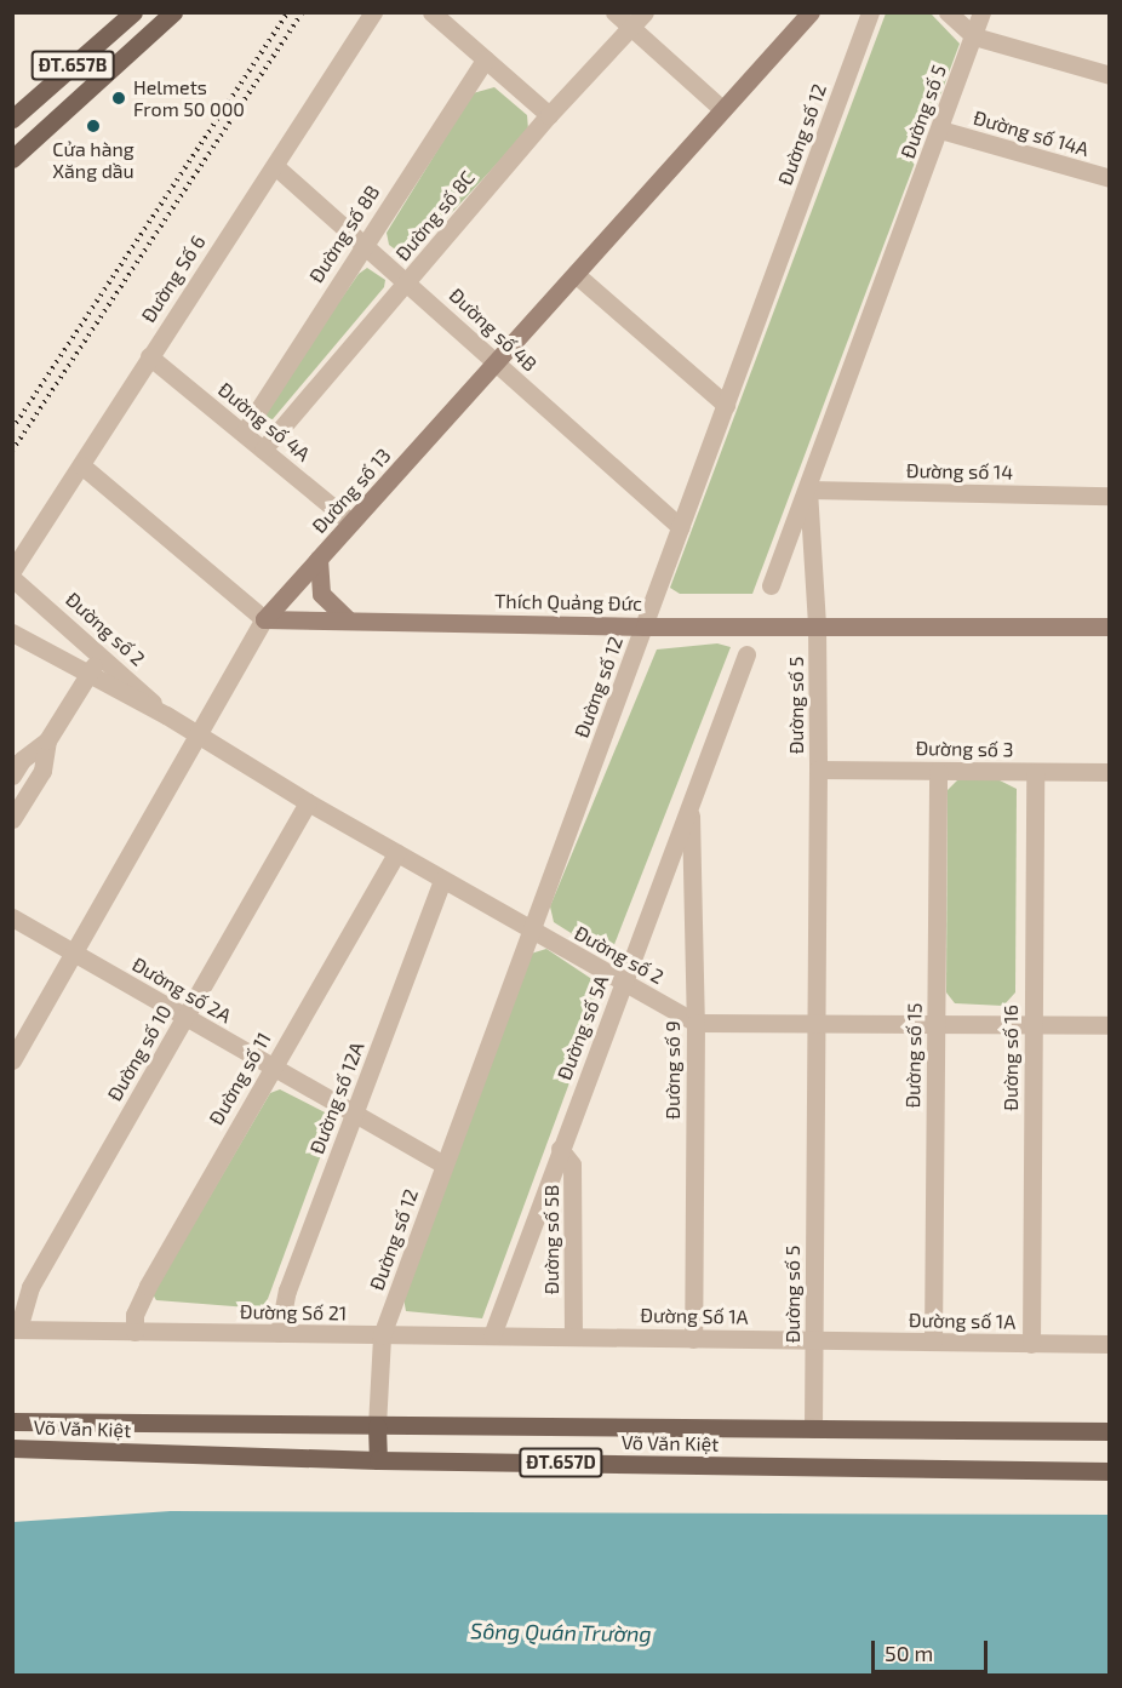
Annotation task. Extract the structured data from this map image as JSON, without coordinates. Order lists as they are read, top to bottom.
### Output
{
  "streets": {
    "main road": ["ĐT.657B", "Võ Văn Kiệt", "ĐT.657D"],
    "street": [
      "Đường số 5",
      "Đường số 14A",
      "Đường số 12",
      "Đường số 8C",
      "Đường số 8B",
      "Đường Số 6",
      "Đường số 4B",
      "Đường số 4A",
      "Đường số 14",
      "Đường số 13",
      "Thích Quảng Đức",
      "Đường số 2",
      "Đường số 3",
      "Đường số 2A",
      "Đường số 5A",
      "Đường số 10",
      "Đường số 15",
      "Đường số 16",
      "Đường số 9",
      "Đường số 11",
      "Đường số 12A",
      "Đường số 5B",
      "Đường Số 21",
      "Đường Số 1A",
      "Đường số 1A"
    ]
  },
  "crossings": [
    ["Đường số 5", "Đường số 14A"],
    ["Đường số 5", "Đường số 14"],
    ["Đường số 5", "Thích Quảng Đức"],
    ["Đường số 5", "Đường số 2"],
    ["Đường số 5", "Đường số 3"],
    ["Đường số 5", "Đường Số 1A"],
    ["Đường số 5", "Đường số 1A"],
    ["Đường số 5", "Võ Văn Kiệt"],
    ["Đường số 12", "Đường số 4B"],
    ["Đường số 12", "Thích Quảng Đức"],
    ["Đường số 12", "Đường số 2"],
    ["Đường số 12", "Đường số 2A"],
    ["Đường số 12", "Đường Số 21"],
    ["Đường số 12", "Võ Văn Kiệt"],
    ["Đường số 8C", "Đường số 4B"],
    ["Đường số 8C", "Đường số 4A"],
    ["Đường số 8B", "Đường số 4B"],
    ["Đường số 8B", "Đường số 4A"],
    ["Đường Số 6", "Đường số 4B"],
    ["Đường Số 6", "Đường số 4A"],
    ["Đường số 4B", "Đường số 13"],
    ["Đường số 4A", "Đường số 13"],
    ["Đường số 13", "Thích Quảng Đức"],
    ["Đường số 13", "Đường số 2"],
    ["Đường số 13", "Đường số 2A"],
    ["Đường số 2", "Đường số 5A"],
    ["Đường số 2", "Đường số 10"],
    ["Đường số 2", "Đường số 15"],
    ["Đường số 2", "Đường số 16"],
    ["Đường số 2", "Đường số 9"],
    ["Đường số 2", "Đường số 11"],
    ["Đường số 2", "Đường số 12A"],
    ["Đường số 3", "Đường số 15"],
    ["Đường số 3", "Đường số 16"],
    ["Đường số 2A", "Đường số 10"],
    ["Đường số 2A", "Đường số 11"],
    ["Đường số 2A", "Đường số 12A"],
    ["Đường số 5A", "Đường số 9"],
    ["Đường số 5A", "Đường số 5B"],
    ["Đường số 5A", "Đường Số 21"],
    ["Đường số 10", "Đường Số 21"],
    ["Đường số 15", "Đường số 1A"],
    ["Đường số 16", "Đường số 1A"],
    ["Đường số 9", "Đường Số 1A"],
    ["Đường số 11", "Đường Số 21"],
    ["Đường số 12A", "Đường Số 21"],
    ["Đường số 5B", "Đường Số 21"],
    ["Đường số 5B", "Đường Số 1A"],
    ["Đường Số 21", "Đường Số 1A"],
    ["Đường Số 1A", "Đường số 1A"]
  ],
  "water": ["Sông Quán Trường"],
  "places": ["Helmets From 50 000", "Cửa hàng Xăng dầu"],
  "scale_bar": "50 m"
}
